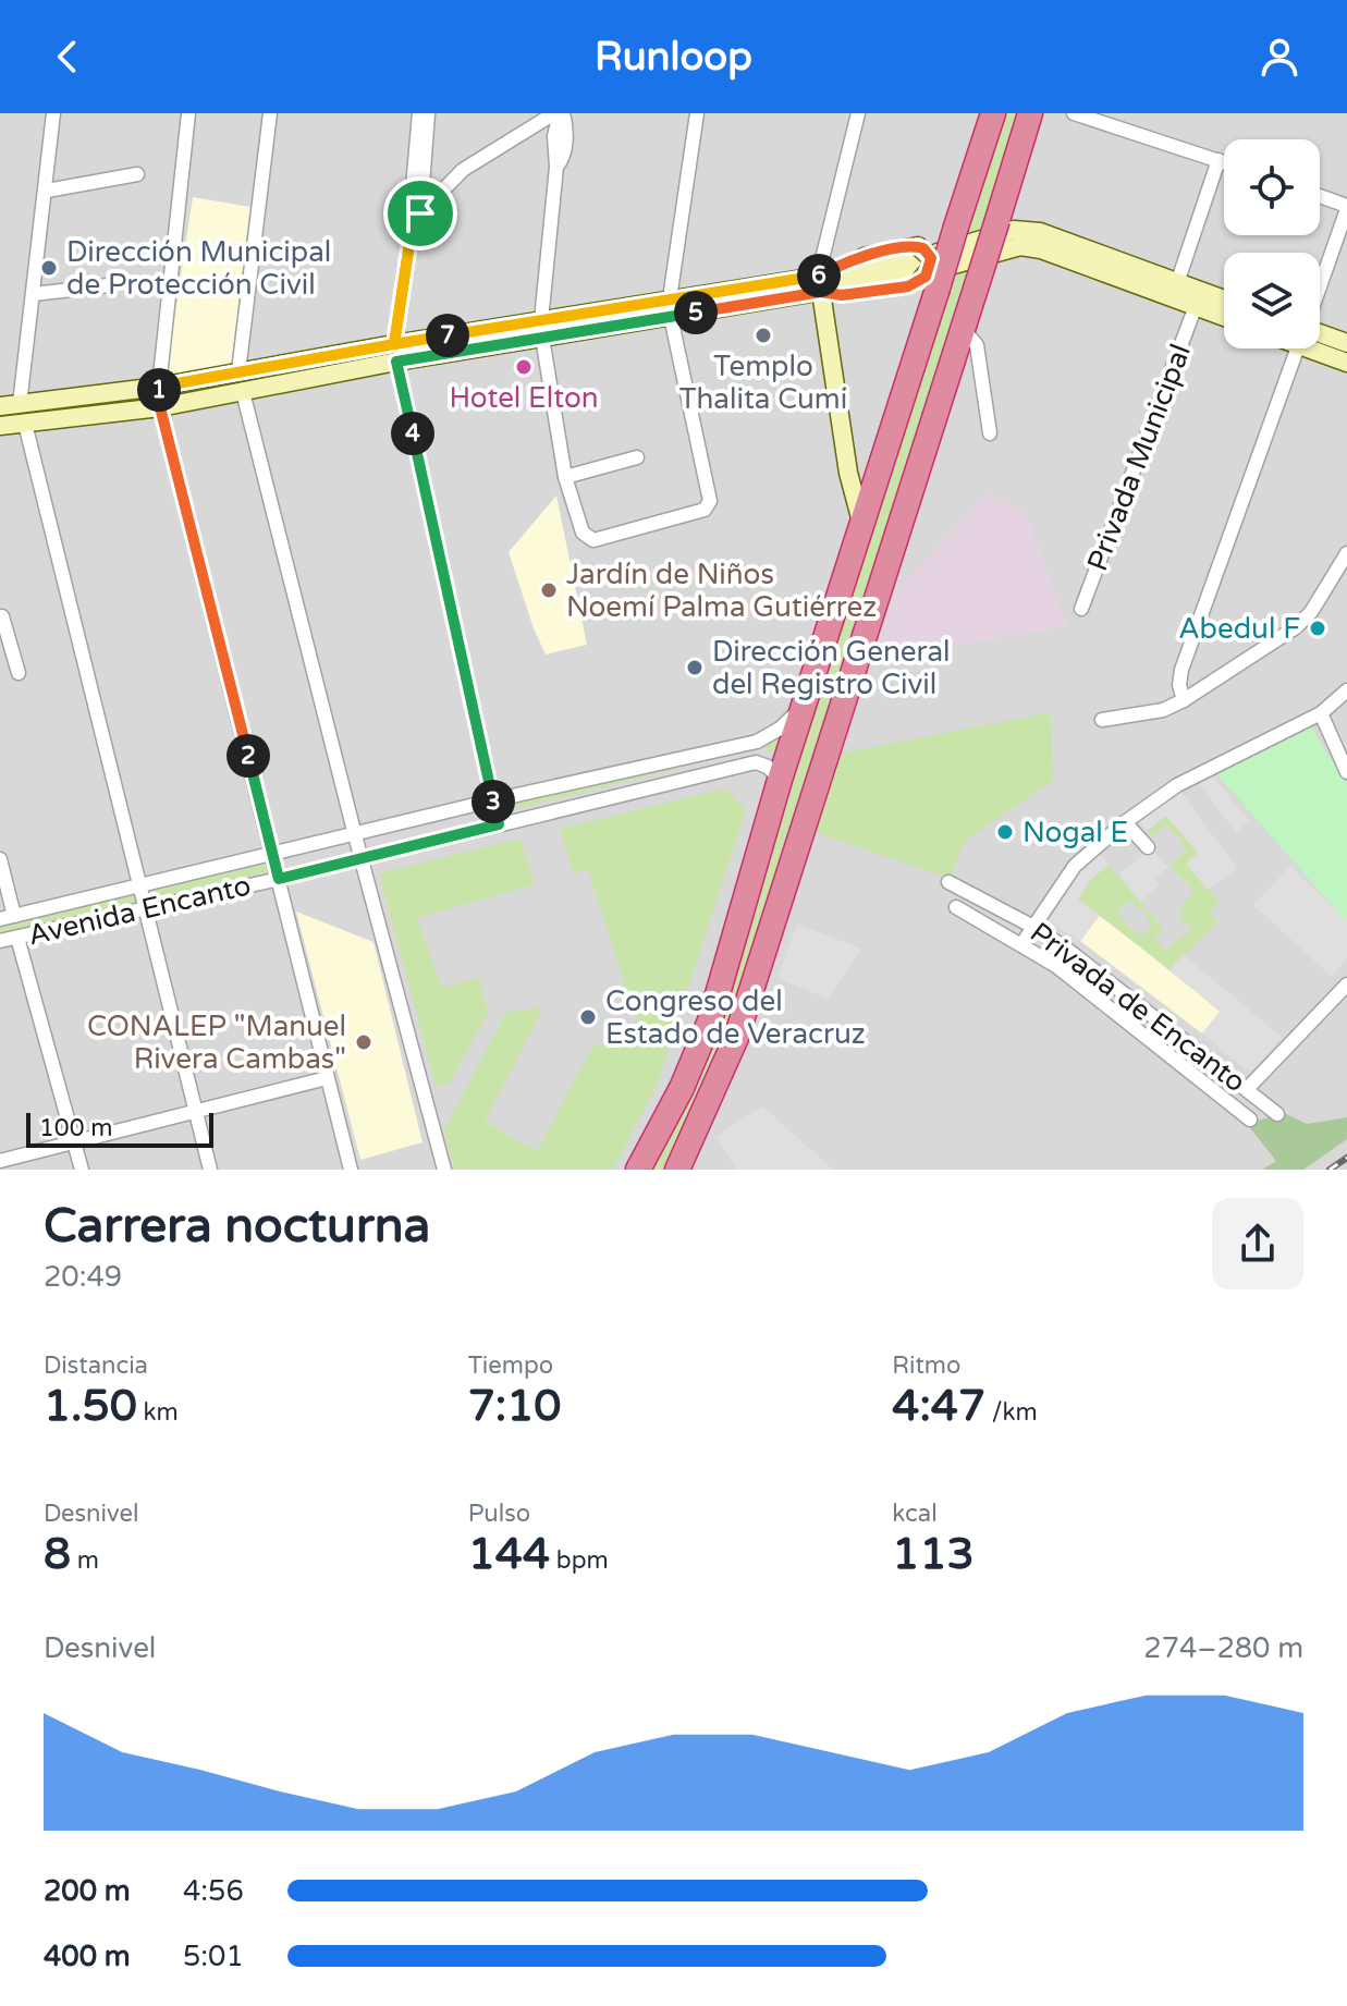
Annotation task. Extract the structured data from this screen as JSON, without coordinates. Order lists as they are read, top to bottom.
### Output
{
  "streets": {
    "street": ["Privada Municipal", "Avenida Encanto", "Privada de Encanto"]
  },
  "places": [
    "Dirección Municipal de Protección Civil",
    "Templo Thalita Cumi",
    "Hotel Elton",
    "Jardín de Niños Noemí Palma Gutiérrez",
    "Abedul F",
    "Dirección General del Registro Civil",
    "Nogal E",
    "Congreso del Estado de Veracruz",
    "CONALEP \"Manuel Rivera Cambas\""
  ],
  "scale_bar": "100 m",
  "page": {
    "header": "Runloop",
    "pins": [
      "6",
      "5",
      "7",
      "1",
      "4",
      "2",
      "3"
    ],
    "scale": "100 m",
    "heading": ["Carrera nocturna", "20:49"],
    "stats": [
      ["Distancia", "1.50 km"],
      ["Tiempo", "7:10"],
      ["Ritmo", "4:47 /km"],
      ["Desnivel", "8 m"],
      ["Pulso", "144 bpm"],
      ["kcal", "113"]
    ],
    "chart": ["Desnivel", "274–280 m"],
    "list": [
      {
        "name": "200 m",
        "note": "4:56"
      },
      {
        "name": "400 m",
        "note": "5:01"
      }
    ]
  }
}
